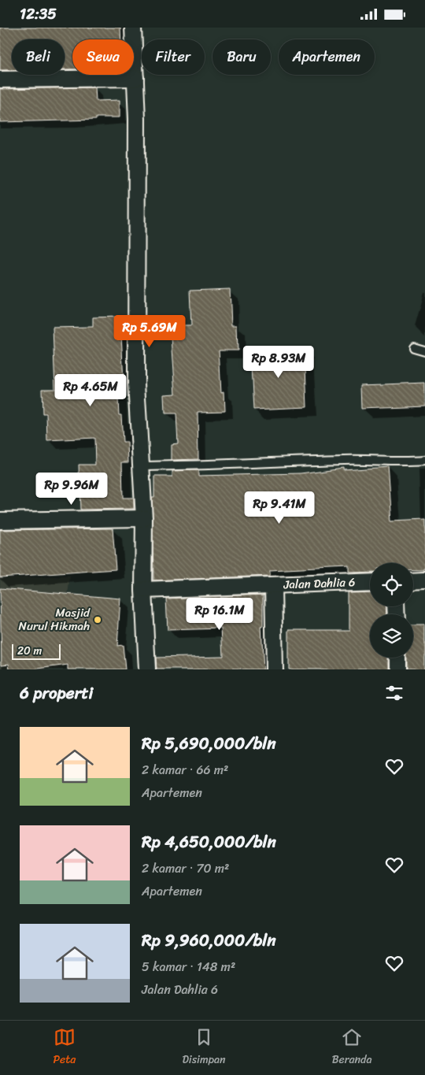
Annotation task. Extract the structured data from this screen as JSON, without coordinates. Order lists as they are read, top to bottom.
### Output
{
  "streets": {
    "street": ["Jalan Dahlia 6"]
  },
  "places": ["Masjid Nurul Hikmah"],
  "scale_bar": "20 m",
  "page": {
    "status": "12:35",
    "chip": [
      "Beli",
      "Sewa",
      "Filter",
      "Baru",
      "Apartemen"
    ],
    "price": [
      "Rp 5.69M",
      "Rp 8.93M",
      "Rp 4.65M",
      "Rp 9.96M",
      "Rp 9.41M",
      "Rp 16.1M"
    ],
    "scale": "20 m",
    "heading": "6 properti",
    "list": [
      {
        "name": "Rp 5,690,000/bln",
        "note": "2 kamar · 66 m² · Apartemen"
      },
      {
        "name": "Rp 4,650,000/bln",
        "note": "2 kamar · 70 m² · Apartemen"
      },
      {
        "name": "Rp 9,960,000/bln",
        "note": "5 kamar · 148 m² · Jalan Dahlia 6"
      }
    ],
    "tabs": ["Peta", "Disimpan", "Beranda"]
  }
}
